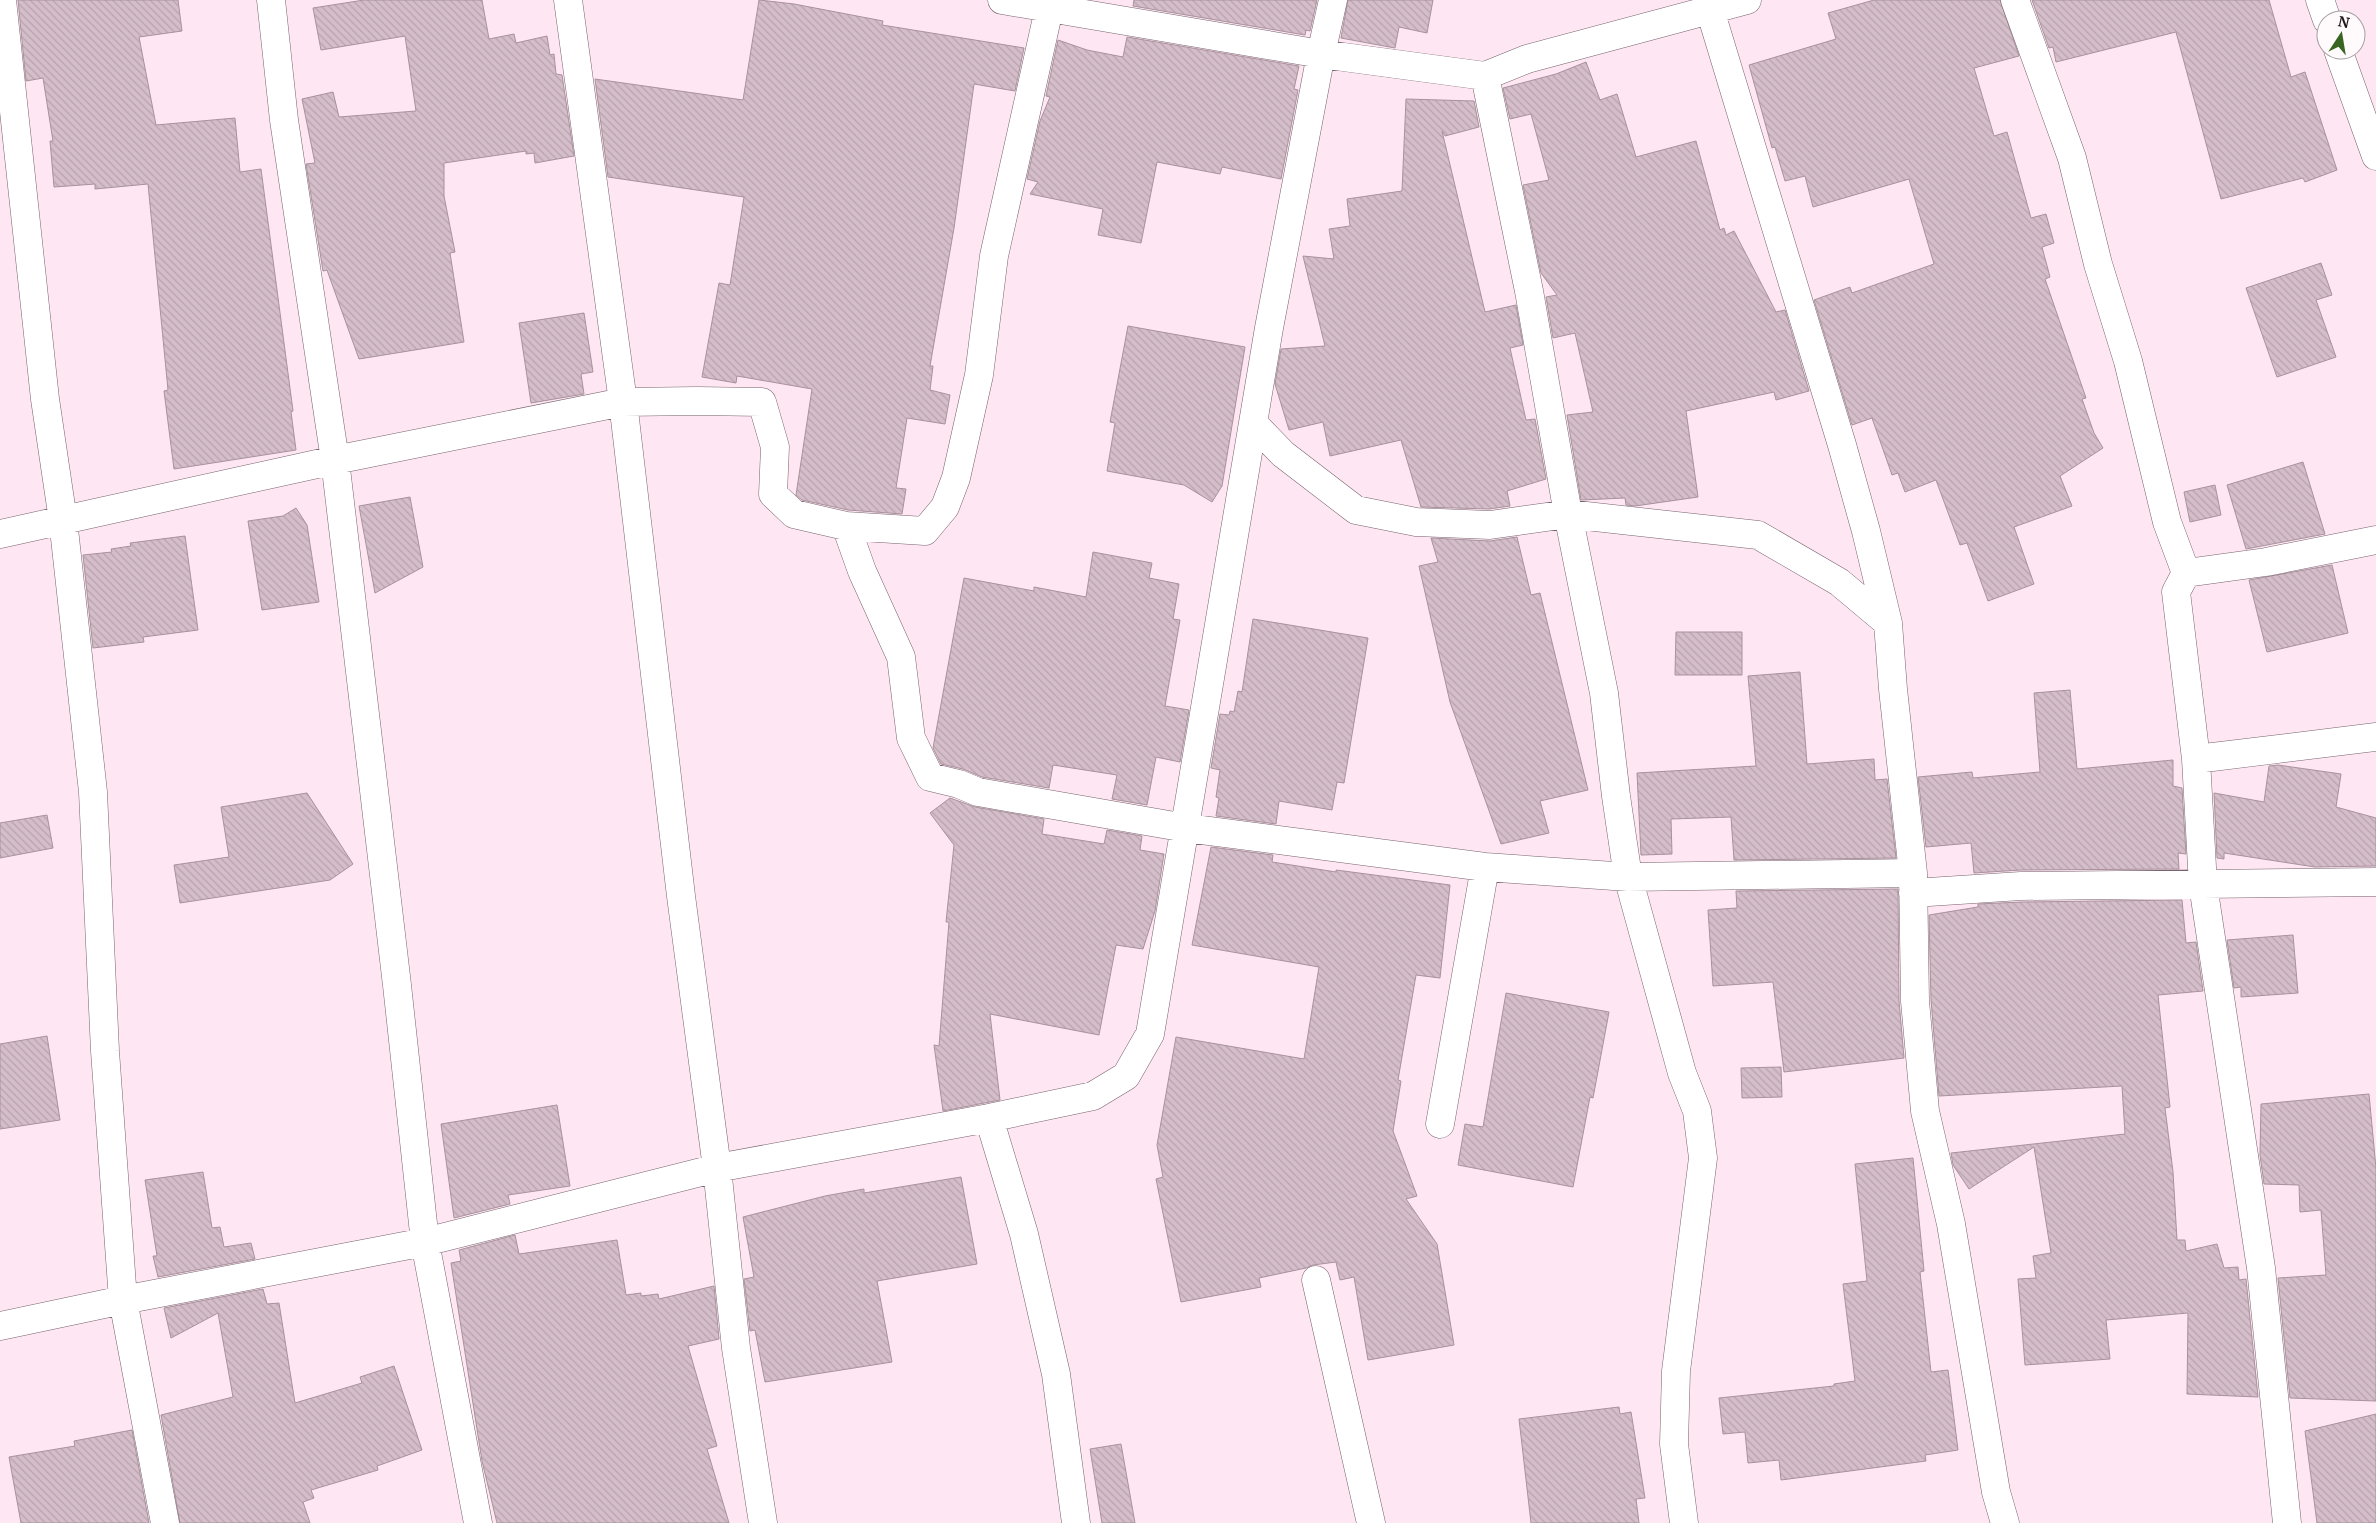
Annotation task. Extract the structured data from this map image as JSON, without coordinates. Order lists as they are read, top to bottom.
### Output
{
  "north": "top"
}
